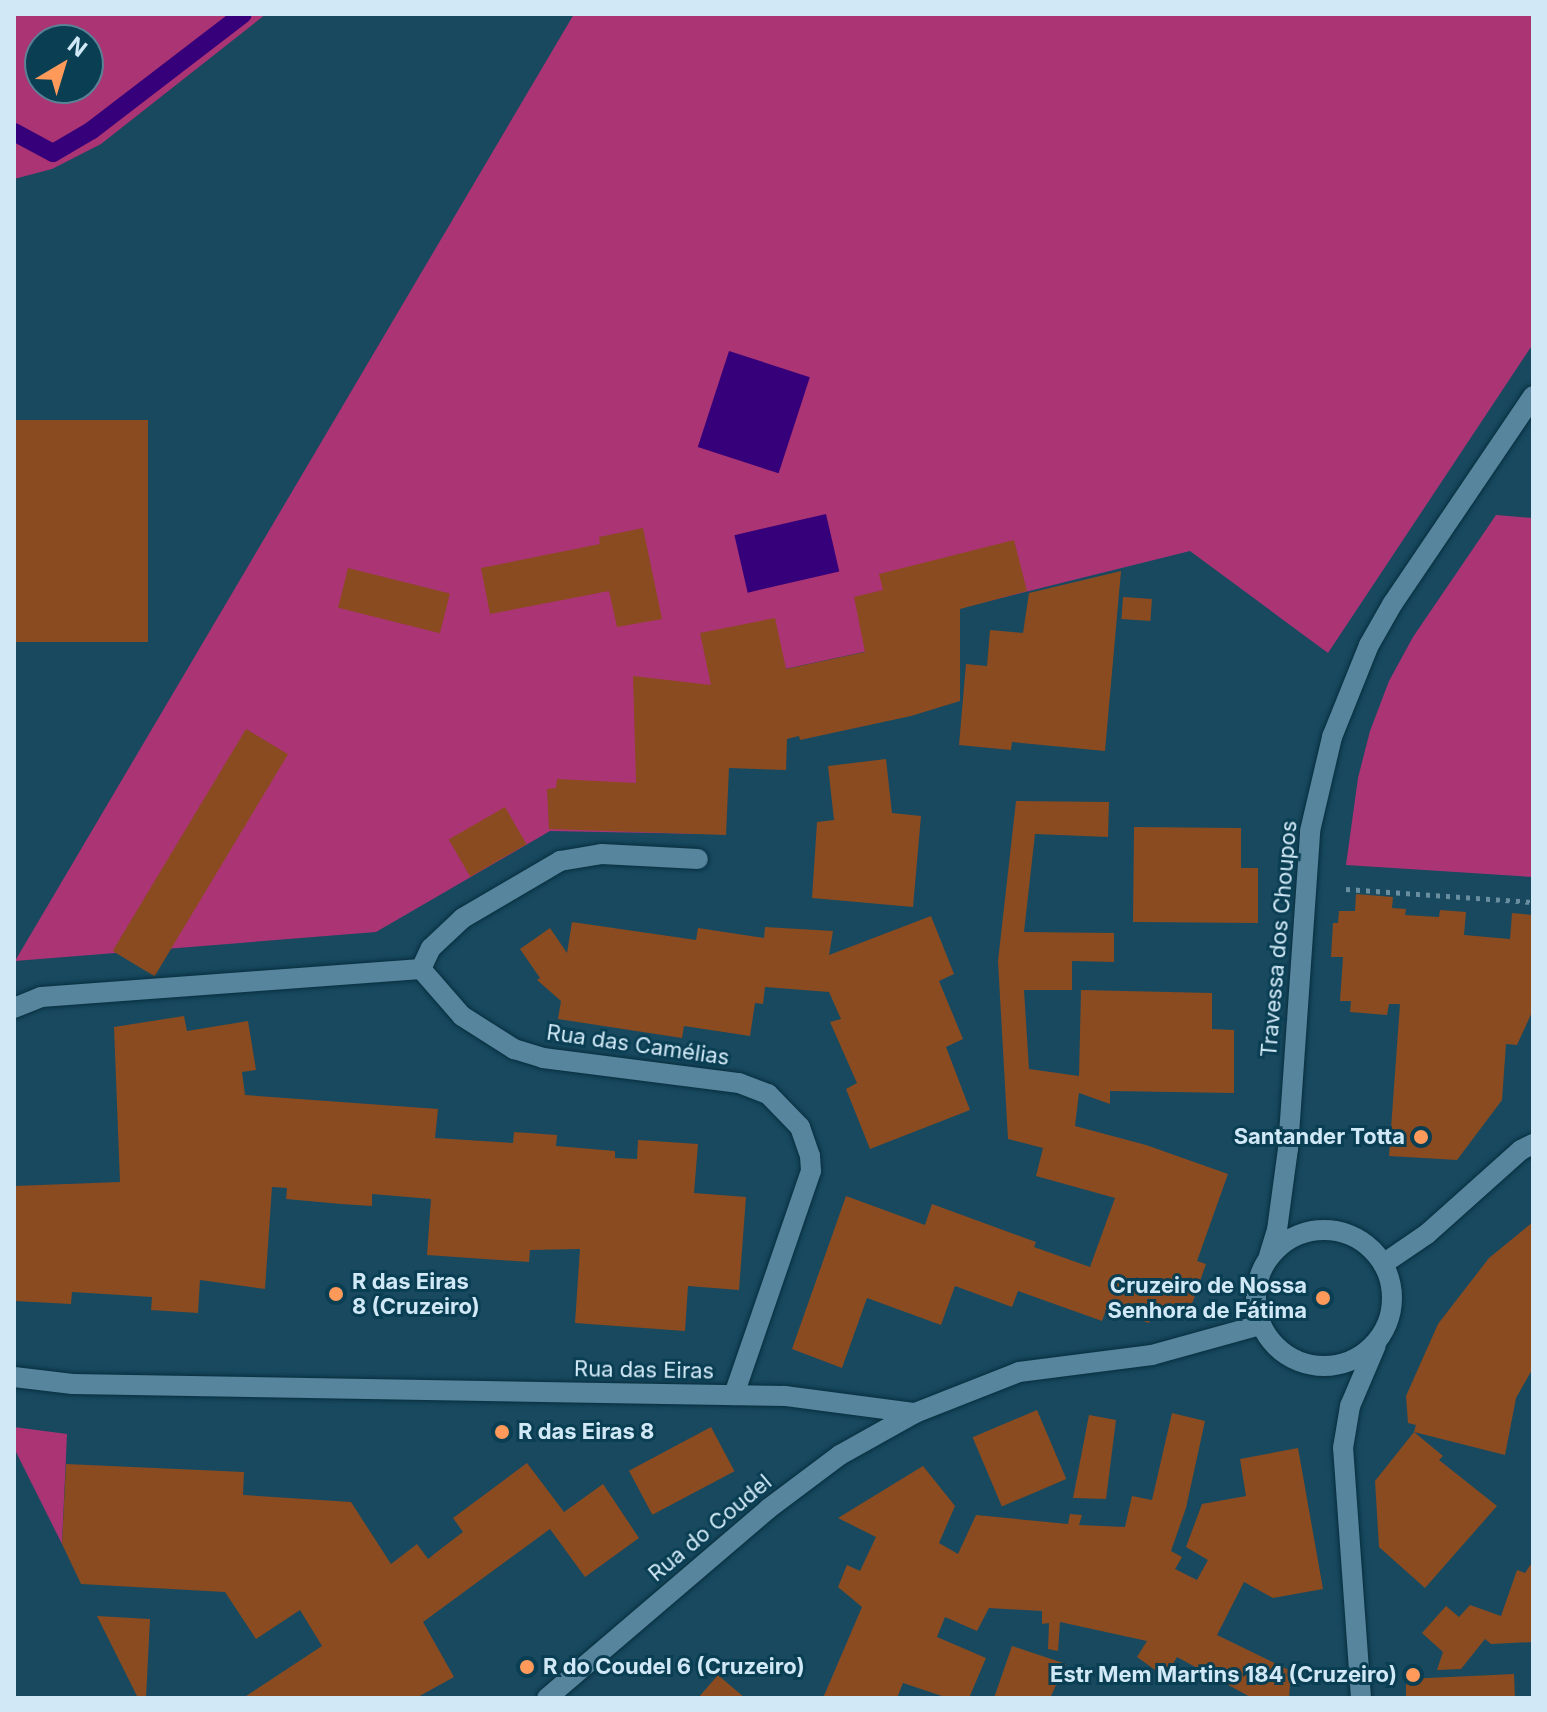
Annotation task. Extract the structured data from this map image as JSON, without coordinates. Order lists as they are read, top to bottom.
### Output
{
  "streets": {
    "street": [
      "Travessa dos Choupos",
      "Rua das Camélias",
      "Rua das Eiras",
      "Rua do Coudel"
    ]
  },
  "crossings": [
    ["Travessa dos Choupos", "Rua das Eiras"],
    ["Rua das Camélias", "Rua das Eiras"],
    ["Rua das Eiras", "Rua do Coudel"]
  ],
  "places": [
    "Santander Totta",
    "R das Eiras 8 (Cruzeiro)",
    "Cruzeiro de Nossa Senhora de Fátima",
    "R das Eiras 8",
    "R do Coudel 6 (Cruzeiro)",
    "Estr Mem Martins 184 (Cruzeiro)"
  ],
  "north": "top right"
}
